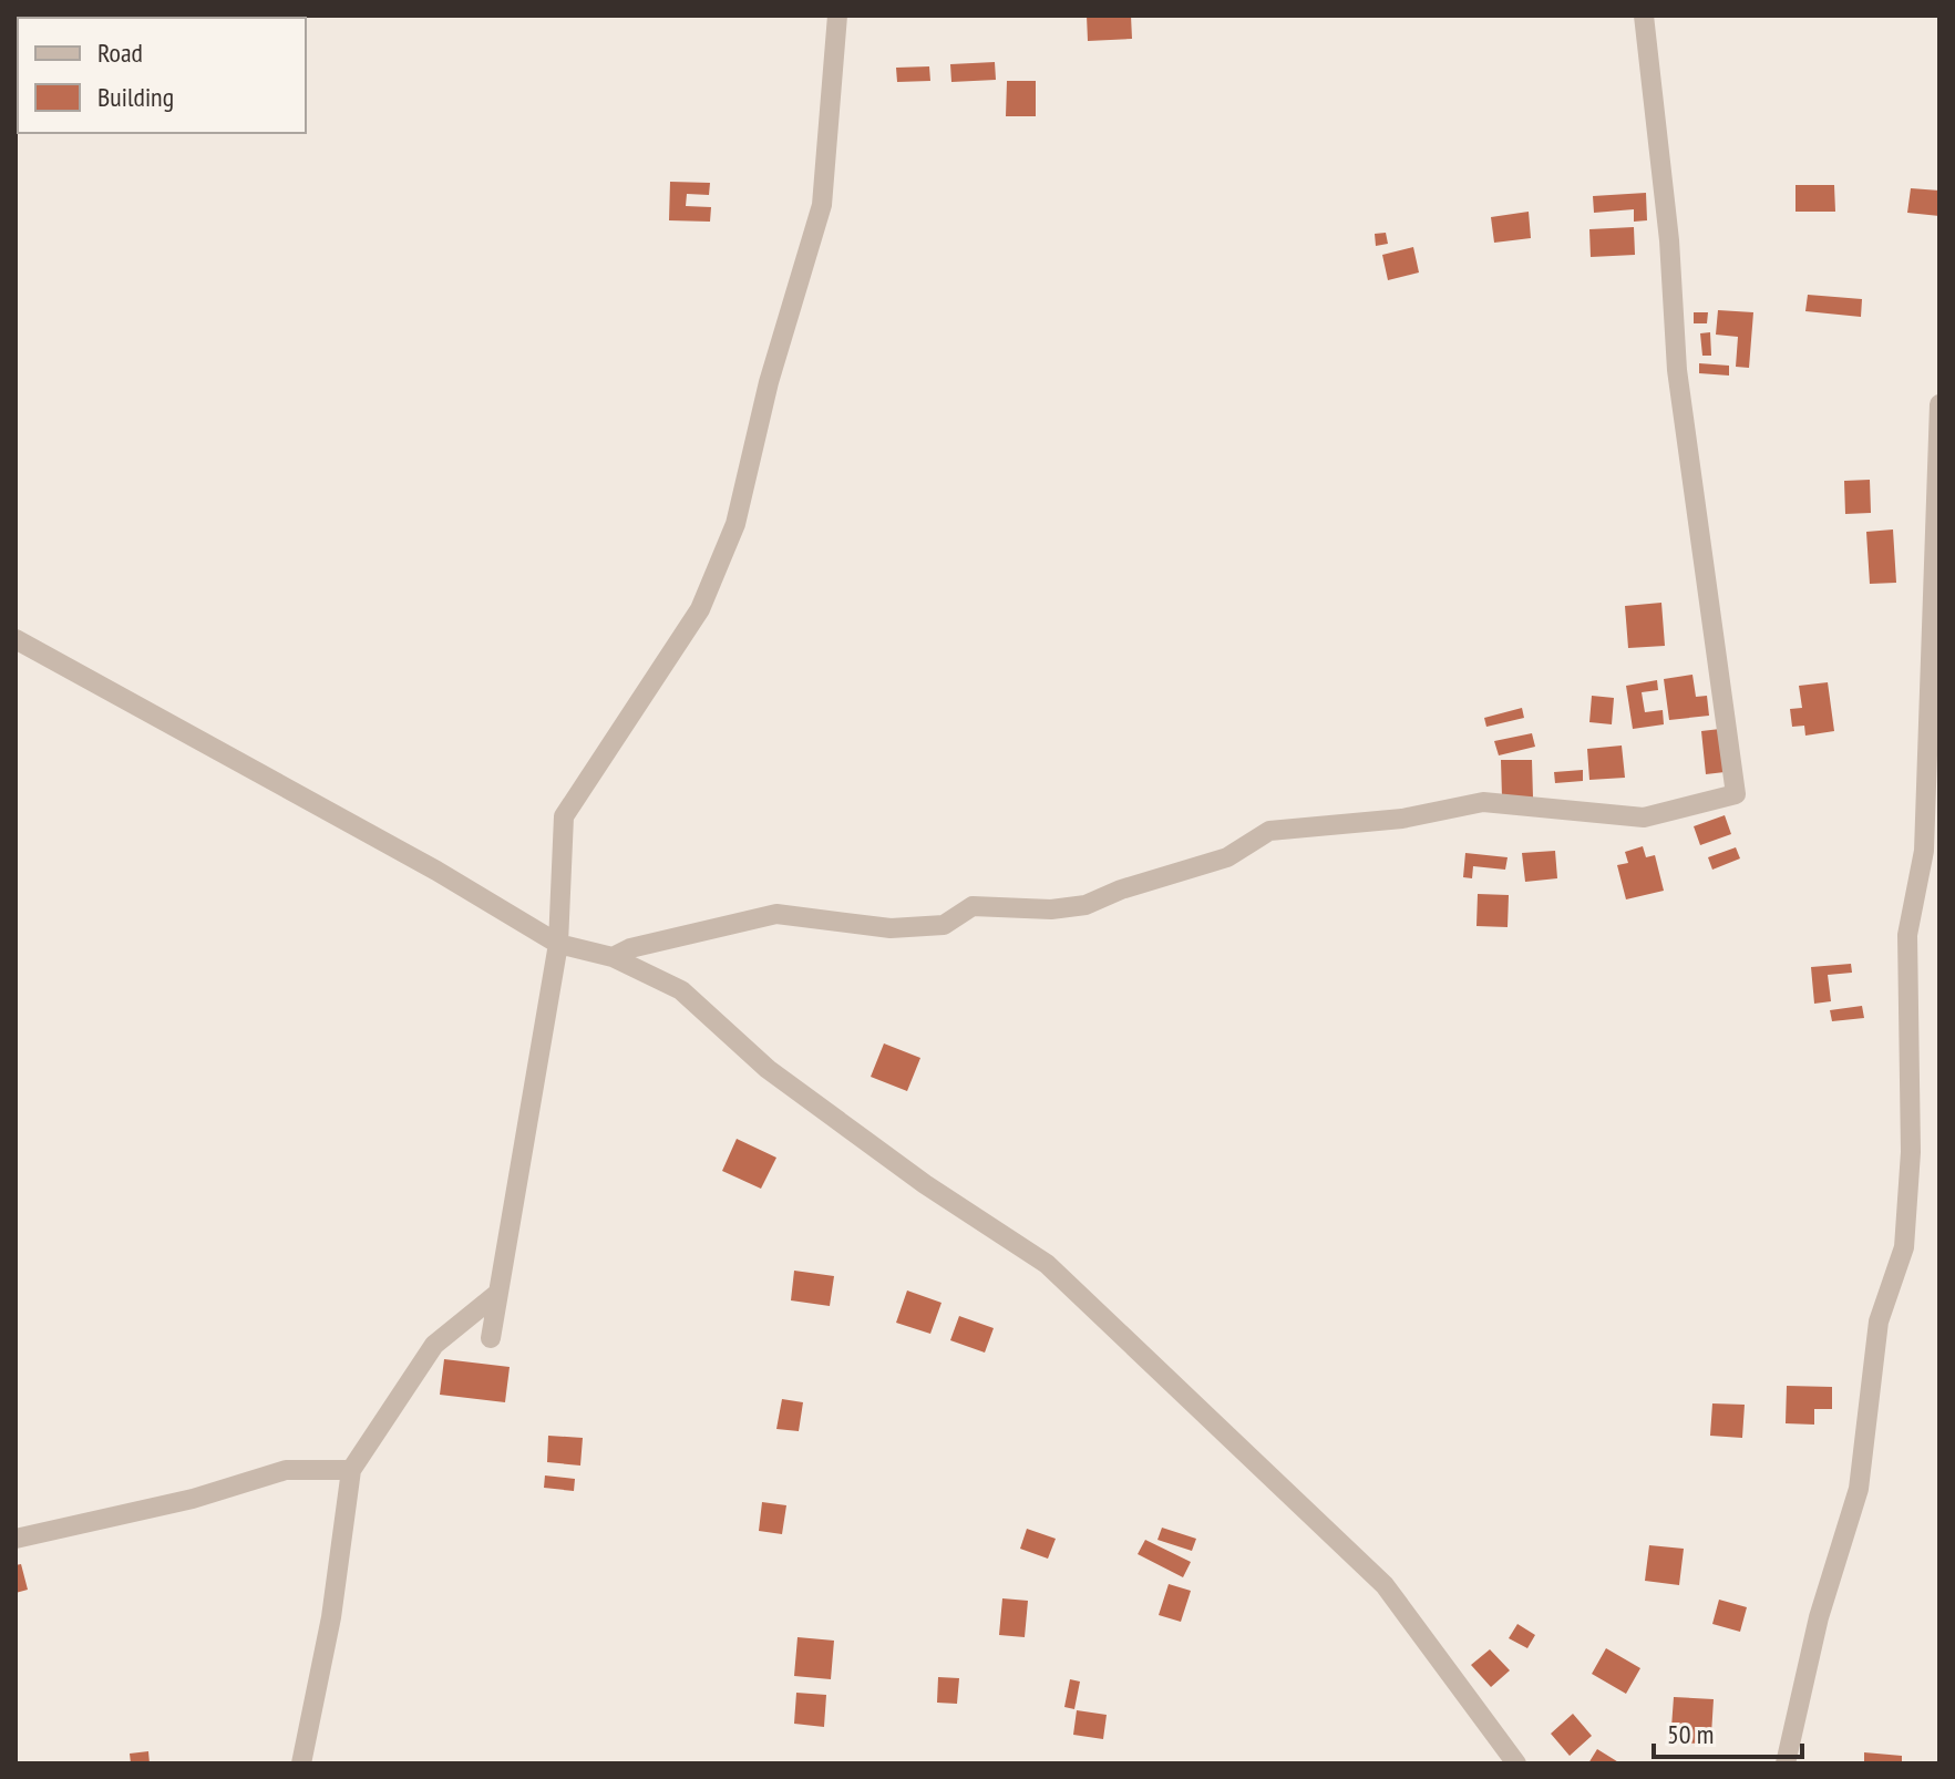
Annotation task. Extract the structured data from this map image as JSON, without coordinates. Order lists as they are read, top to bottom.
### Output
{
  "legend": ["Road", "Building"],
  "scale_bar": "50 m"
}
